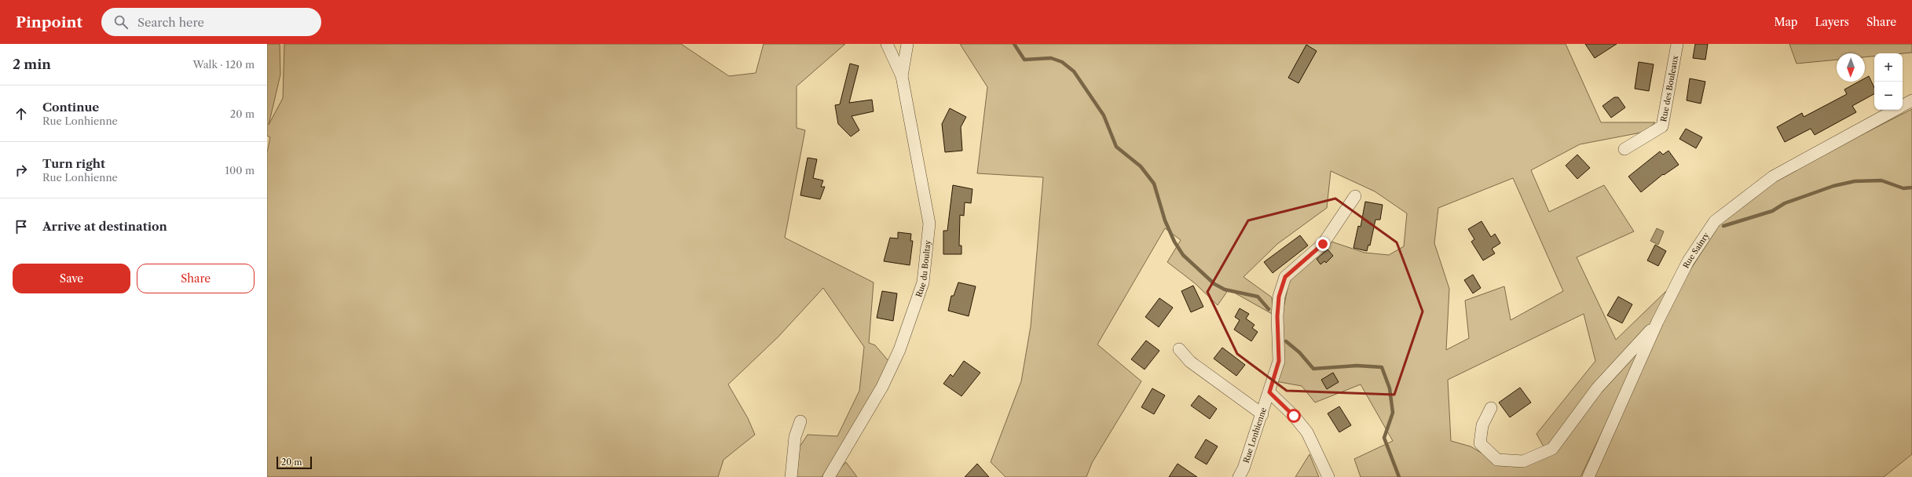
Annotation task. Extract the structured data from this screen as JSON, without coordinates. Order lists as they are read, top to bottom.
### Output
{
  "streets": {
    "street": [
      "Rue des Bouleaux",
      "Rue Sainry",
      "Rue du Boultay",
      "Rue Lonhienne"
    ]
  },
  "scale_bar": "20 m",
  "north": "bottom",
  "page": {
    "header": "Pinpoint",
    "search": "Search here",
    "nav": ["Map", "Layers", "Share"],
    "heading": ["2 min", "Walk · 120 m"],
    "map_buttons": ["+", "−"],
    "list": [
      ["Continue", "Rue Lonhienne", "20 m"],
      ["Turn right", "Rue Lonhienne", "100 m"],
      "Arrive at destination"
    ],
    "buttons": ["Save", "Share"],
    "scale": "20 m"
  }
}
